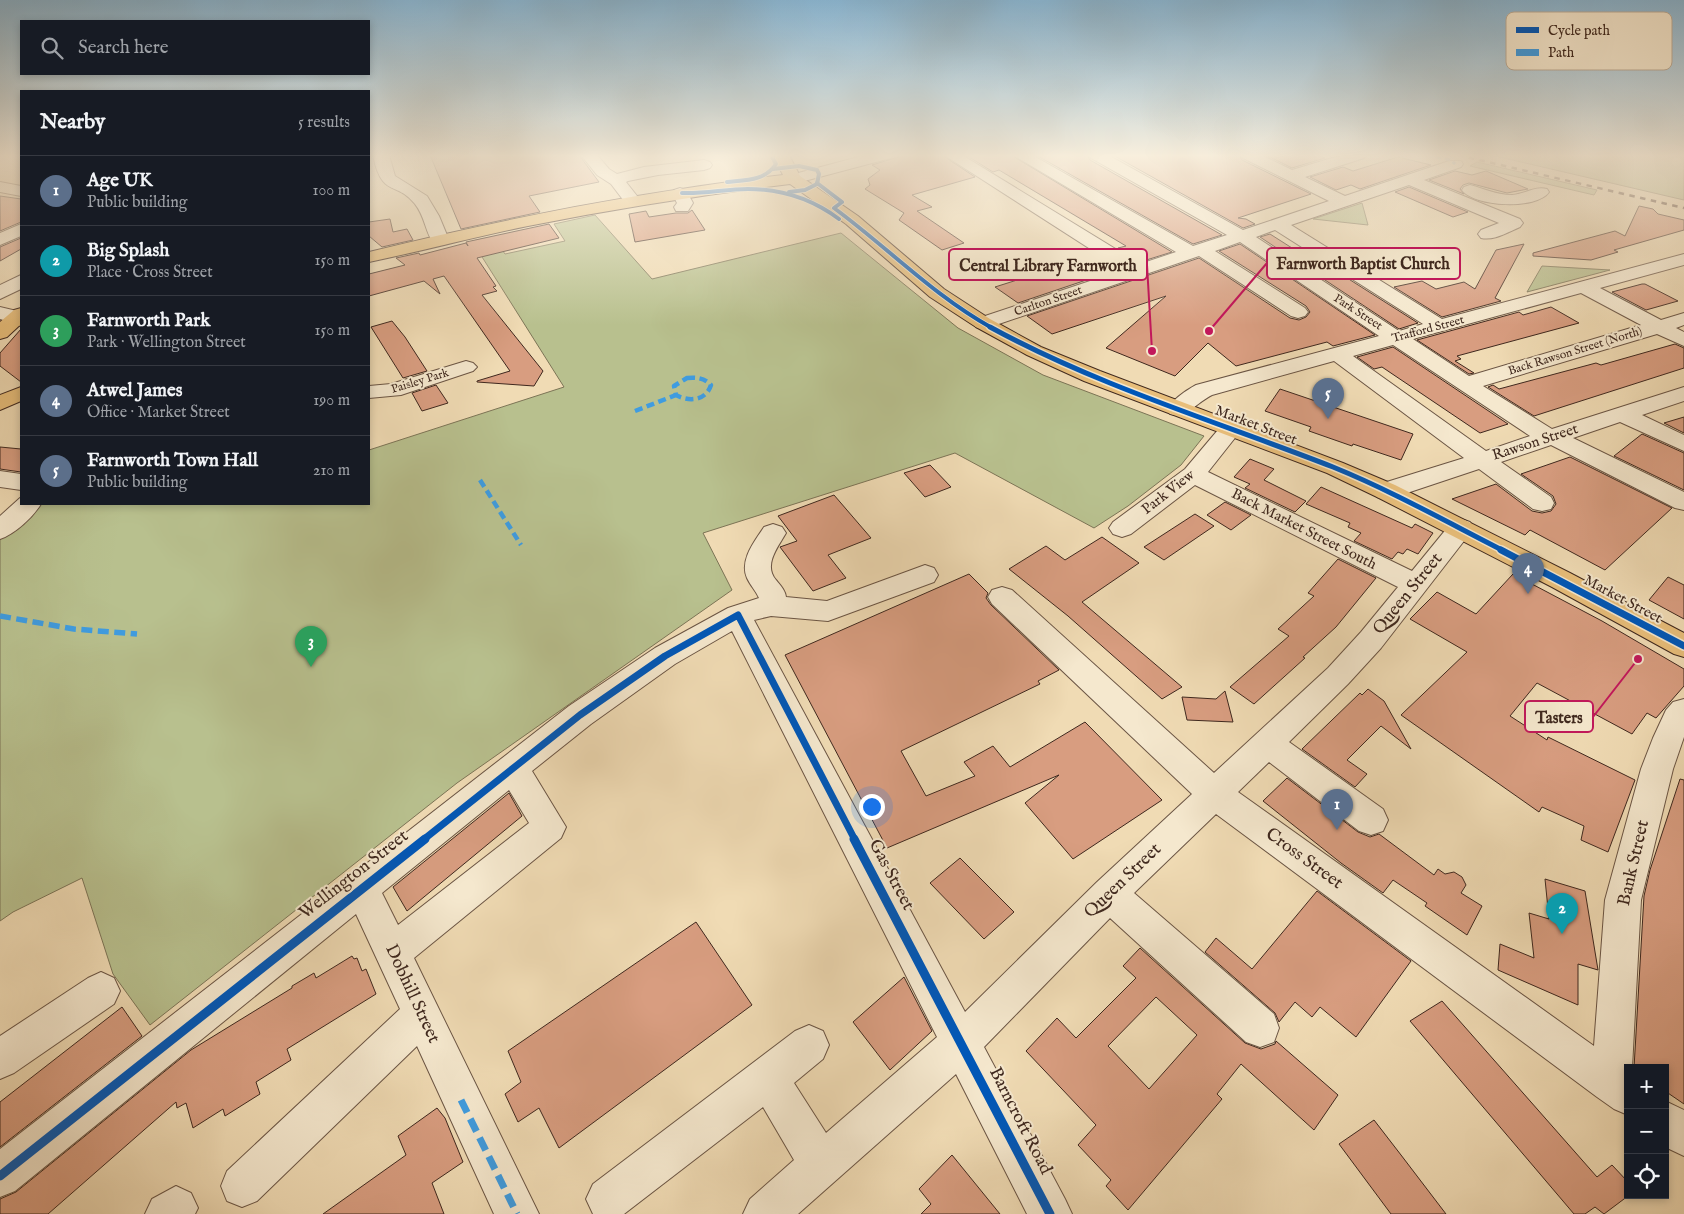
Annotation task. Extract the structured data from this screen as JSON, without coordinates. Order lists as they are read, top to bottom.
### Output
{
  "streets": {
    "main road": ["Market Street"],
    "street": [
      "Carlton Street",
      "Park Street",
      "Trafford Street",
      "Back Rawson Street (North)",
      "Paisley Park",
      "Rawson Street",
      "Park View",
      "Back Market Street South",
      "Queen Street",
      "Cross Street",
      "Bank Street",
      "Wellington Street",
      "Gas Street",
      "Dobhill Street",
      "Barncroft Road"
    ]
  },
  "crossings": [
    ["Carlton Street", "Park Street"],
    ["Carlton Street", "Market Street"],
    ["Park Street", "Trafford Street"],
    ["Park Street", "Back Rawson Street (North)"],
    ["Park Street", "Rawson Street"],
    ["Trafford Street", "Market Street"],
    ["Market Street", "Rawson Street"],
    ["Market Street", "Park View"],
    ["Market Street", "Queen Street"],
    ["Park View", "Back Market Street South"],
    ["Back Market Street South", "Queen Street"],
    ["Queen Street", "Cross Street"],
    ["Queen Street", "Gas Street"],
    ["Queen Street", "Barncroft Road"],
    ["Cross Street", "Bank Street"],
    ["Wellington Street", "Gas Street"],
    ["Wellington Street", "Dobhill Street"],
    ["Gas Street", "Barncroft Road"]
  ],
  "places": ["Farnworth Baptist Church", "Central Library Farnworth", "Tasters"],
  "legend": ["Cycle path", "Path"],
  "page": {
    "search": "Search here",
    "heading": ["Nearby", "5 results"],
    "list": [
      {
        "mark": "1",
        "name": "Age UK",
        "note": "Public building",
        "value": "100 m"
      },
      {
        "mark": "2",
        "name": "Big Splash",
        "note": "Place · Cross Street",
        "value": "150 m"
      },
      {
        "mark": "3",
        "name": "Farnworth Park",
        "note": "Park · Wellington Street",
        "value": "150 m"
      },
      {
        "mark": "4",
        "name": "Atwel James",
        "note": "Office · Market Street",
        "value": "190 m"
      },
      {
        "mark": "5",
        "name": "Farnworth Town Hall",
        "note": "Public building",
        "value": "210 m"
      }
    ],
    "pins": [
      "5",
      "4",
      "3",
      "1",
      "2"
    ],
    "map_buttons": ["+", "−"]
  }
}
